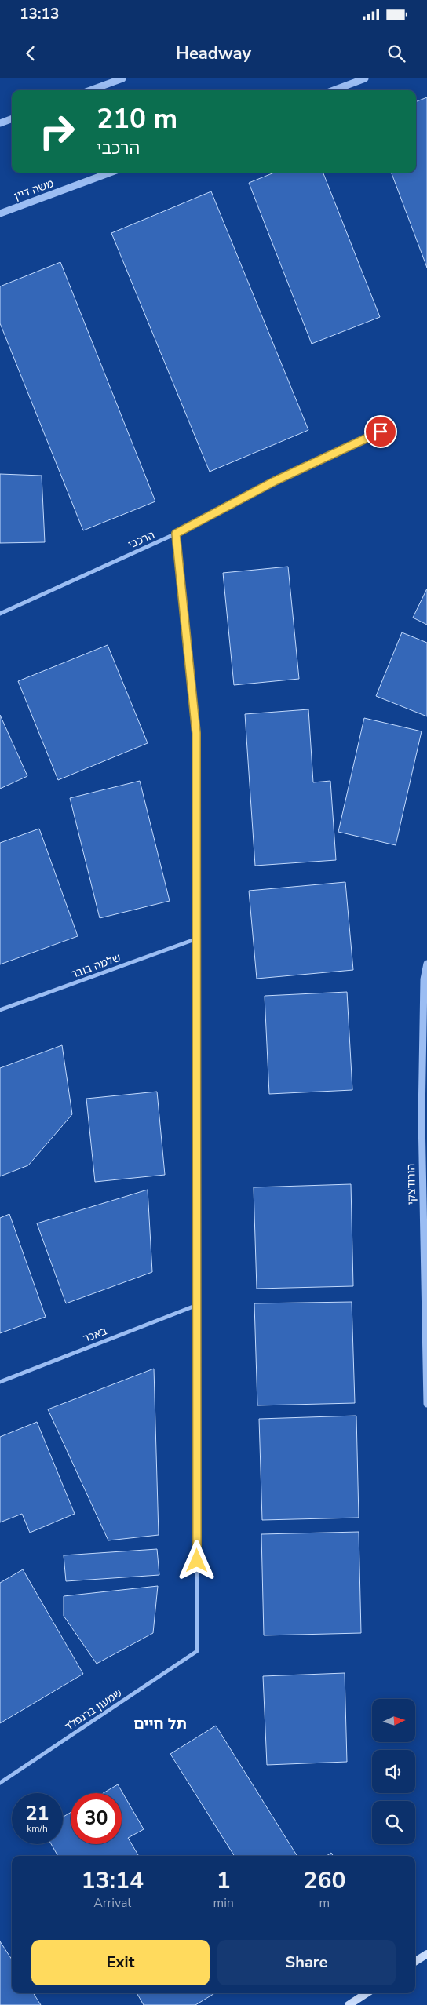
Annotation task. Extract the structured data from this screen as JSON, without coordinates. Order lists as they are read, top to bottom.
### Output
{
  "streets": {
    "street": [
      "משה דיין",
      "הרכבי",
      "שלמה בובר",
      "הורודצקי",
      "באכר",
      "שמעון ברנפלד"
    ]
  },
  "crossings": [
    ["באכר", "שמעון ברנפלד"]
  ],
  "districts": ["תל חיים"],
  "north": "right",
  "page": {
    "status": "13:13",
    "header": "Headway",
    "turn": ["210 m", "הרכבי"],
    "speed": "21 km/h",
    "limit": "30",
    "eta": [
      "13:14",
      "Arrival",
      "1",
      "min",
      "260",
      "m"
    ],
    "buttons": ["Exit", "Share"]
  }
}
